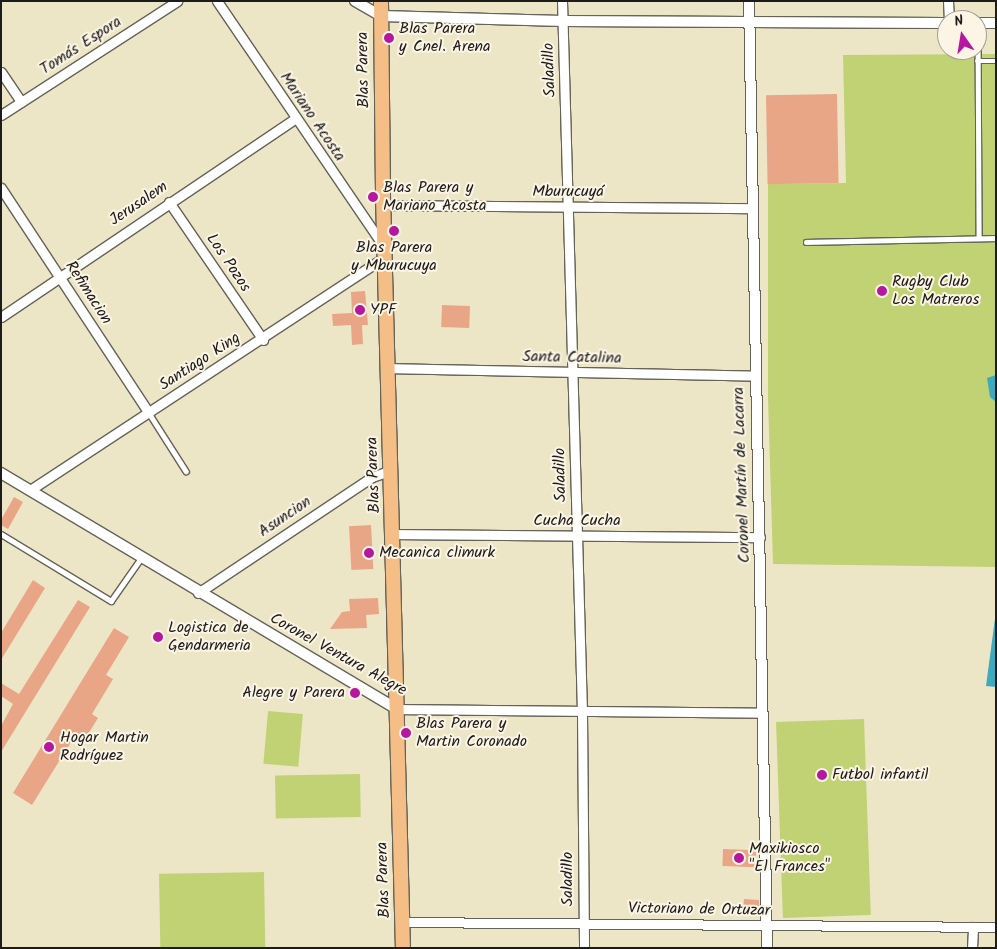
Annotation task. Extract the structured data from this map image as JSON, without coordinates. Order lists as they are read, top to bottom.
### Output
{
  "streets": {
    "main road": ["Blas Parera"],
    "street": [
      "Tomás Espora",
      "Saladillo",
      "Mariano Acosta",
      "Mburucuyá",
      "Jerusalem",
      "Los Pozos",
      "Refimacion",
      "Santa Catalina",
      "Santiago King",
      "Coronel Martín de Lacarra",
      "Asuncion",
      "Cucha Cucha",
      "Coronel Ventura Alegre",
      "Victoriano de Ortuzar"
    ]
  },
  "crossings": [
    ["Blas Parera", "Mariano Acosta"],
    ["Blas Parera", "Mburucuyá"],
    ["Blas Parera", "Santa Catalina"],
    ["Blas Parera", "Santiago King"],
    ["Blas Parera", "Asuncion"],
    ["Blas Parera", "Cucha Cucha"],
    ["Blas Parera", "Coronel Ventura Alegre"],
    ["Blas Parera", "Victoriano de Ortuzar"],
    ["Saladillo", "Mburucuyá"],
    ["Saladillo", "Santa Catalina"],
    ["Saladillo", "Cucha Cucha"],
    ["Saladillo", "Coronel Ventura Alegre"],
    ["Saladillo", "Victoriano de Ortuzar"],
    ["Mariano Acosta", "Jerusalem"],
    ["Mariano Acosta", "Santiago King"],
    ["Mburucuyá", "Coronel Martín de Lacarra"],
    ["Jerusalem", "Los Pozos"],
    ["Jerusalem", "Refimacion"],
    ["Los Pozos", "Santiago King"],
    ["Refimacion", "Santiago King"],
    ["Santa Catalina", "Coronel Martín de Lacarra"],
    ["Santiago King", "Coronel Ventura Alegre"],
    ["Coronel Martín de Lacarra", "Cucha Cucha"],
    ["Coronel Martín de Lacarra", "Coronel Ventura Alegre"],
    ["Coronel Martín de Lacarra", "Victoriano de Ortuzar"],
    ["Asuncion", "Coronel Ventura Alegre"]
  ],
  "places": [
    "Blas Parera y Cnel. Arena",
    "Blas Parera y Mariano Acosta",
    "Blas Parera y Mburucuya",
    "Rugby Club Los Matreros",
    "YPF",
    "Mecanica climurk",
    "Logistica de Gendarmeria",
    "Alegre y Parera",
    "Blas Parera y Martin Coronado",
    "Hogar Martin Rodríguez",
    "Futbol infantil",
    "Maxikiosco \"El Frances\""
  ],
  "north": "top"
}
